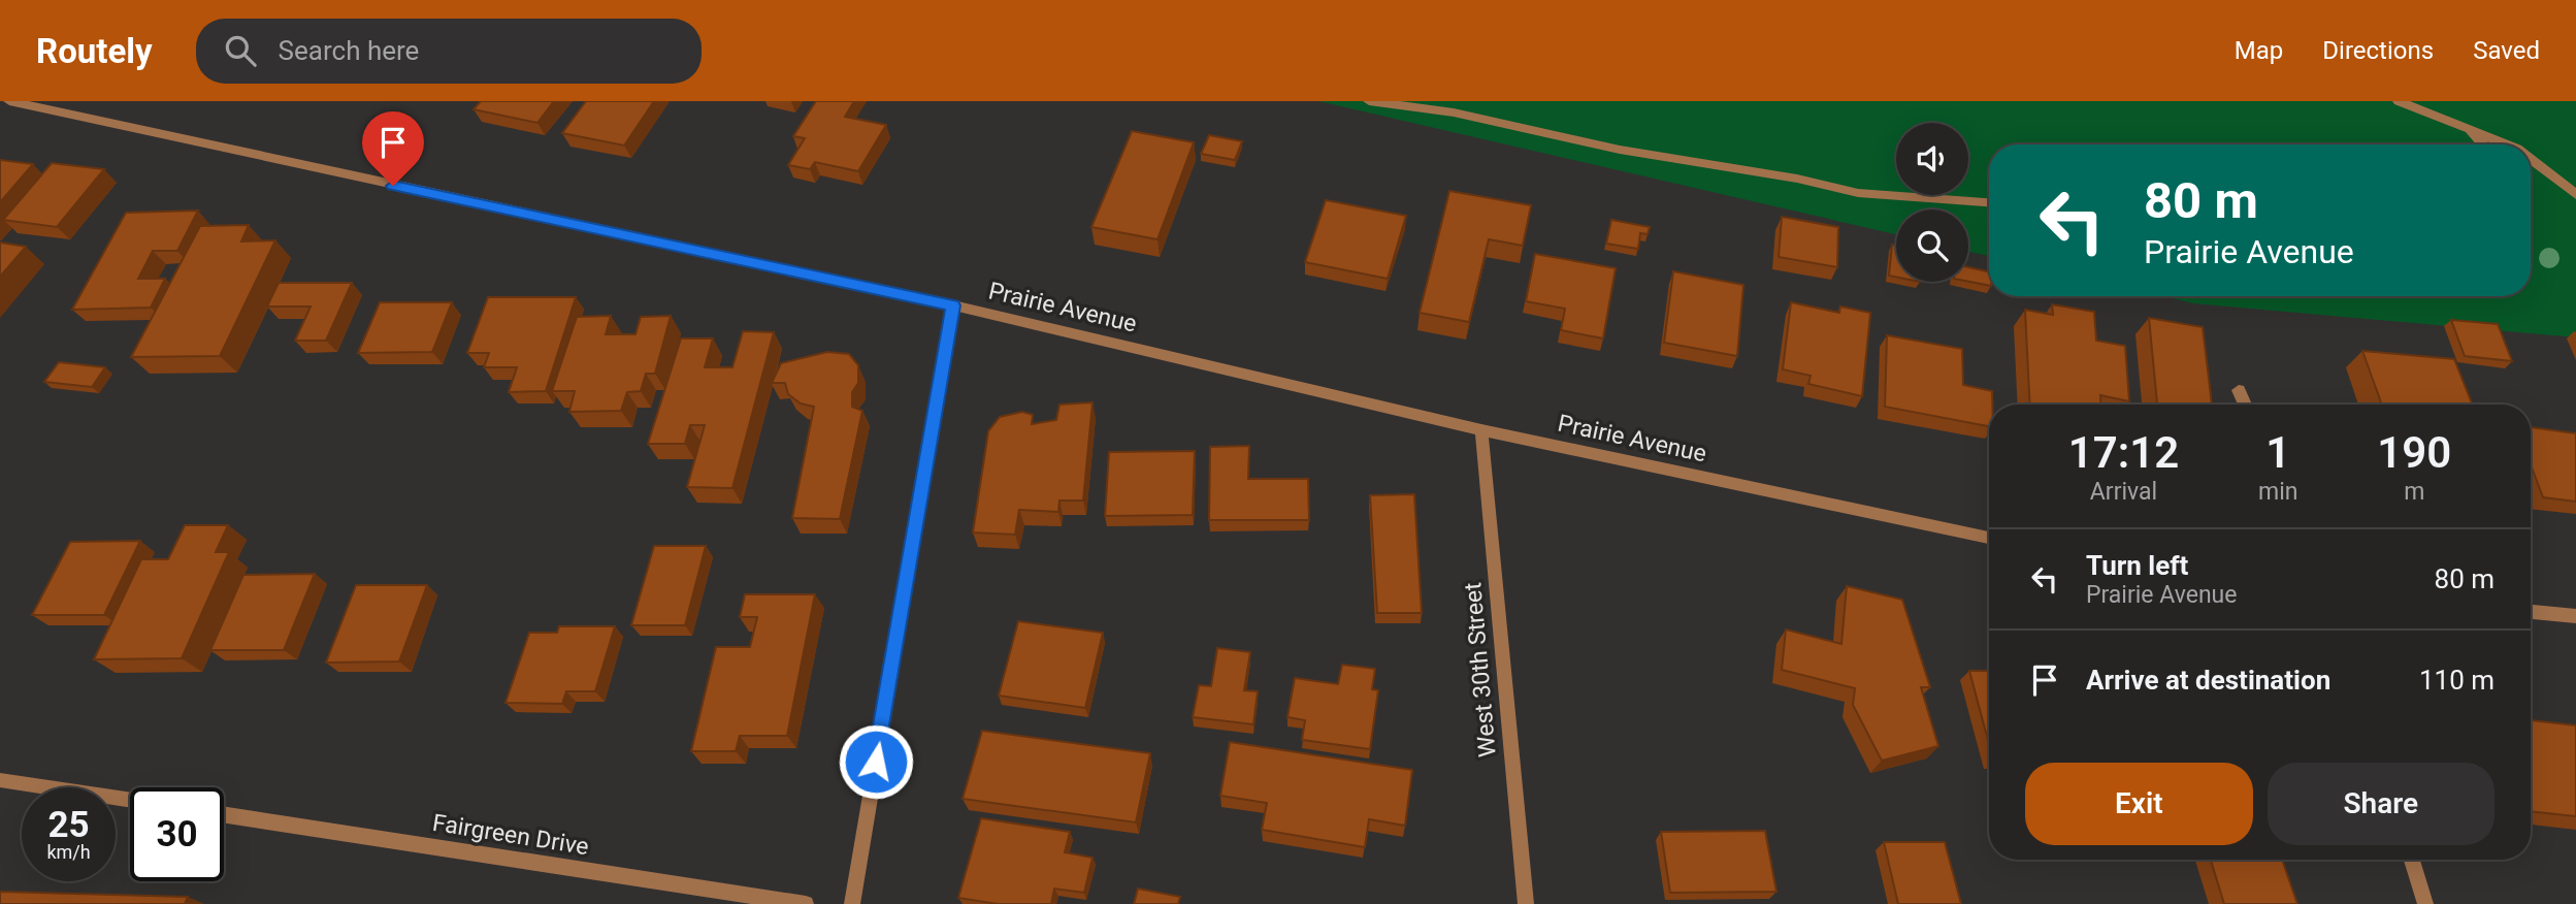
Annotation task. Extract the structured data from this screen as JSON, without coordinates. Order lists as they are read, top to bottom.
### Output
{
  "streets": {
    "street": ["Prairie Avenue", "West 30th Street", "Fairgreen Drive"]
  },
  "crossings": [
    ["Prairie Avenue", "West 30th Street"]
  ],
  "page": {
    "header": "Routely",
    "search": "Search here",
    "nav": ["Map", "Directions", "Saved"],
    "turn": ["80 m", "Prairie Avenue"],
    "eta": [
      "17:12",
      "Arrival",
      "1",
      "min",
      "190",
      "m"
    ],
    "list": [
      {
        "name": "Turn left",
        "note": "Prairie Avenue",
        "value": "80 m"
      },
      {
        "name": "Arrive at destination",
        "value": "110 m"
      }
    ],
    "buttons": ["Exit", "Share"],
    "speed": "25 km/h",
    "limit": "30"
  }
}
